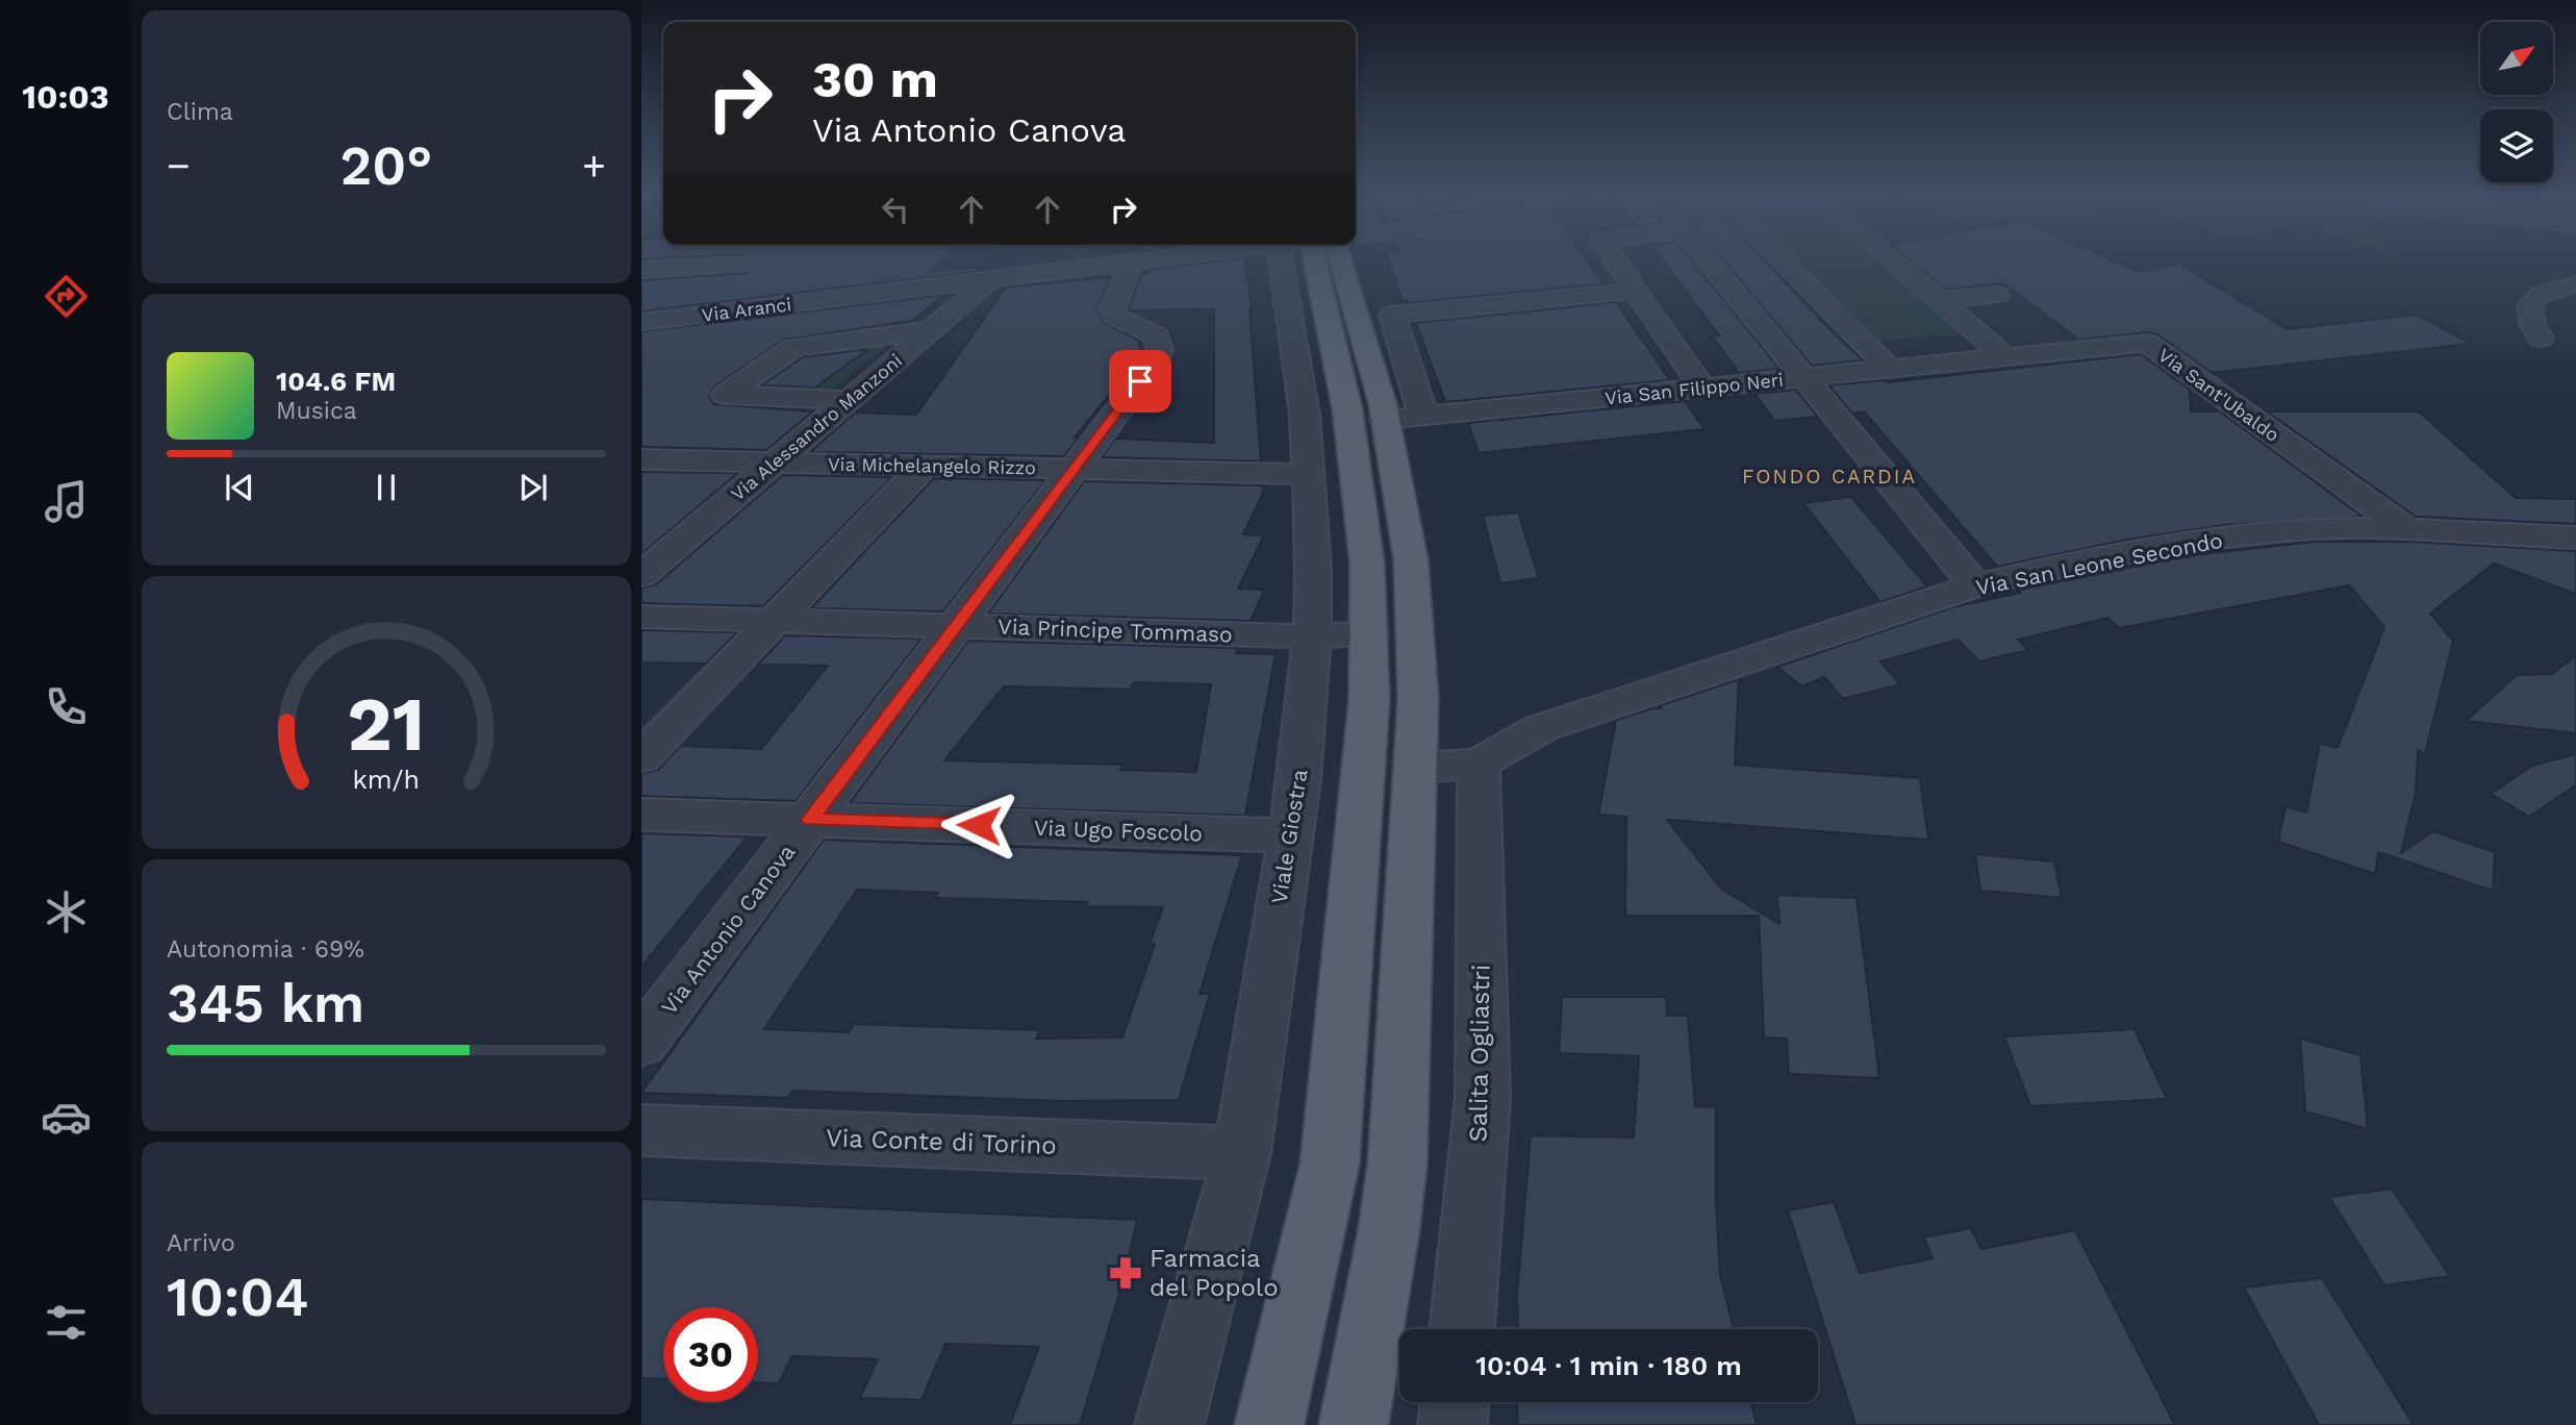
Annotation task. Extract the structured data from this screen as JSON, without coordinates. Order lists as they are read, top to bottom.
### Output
{
  "streets": {
    "street": [
      "Via Aranci",
      "Via San Filippo Neri",
      "Via Sant'Ubaldo",
      "Via Alessandro Manzoni",
      "Via Michelangelo Rizzo",
      "Via San Leone Secondo",
      "Via Principe Tommaso",
      "Via Ugo Foscolo",
      "Viale Giostra",
      "Via Antonio Canova",
      "Salita Ogliastri",
      "Via Conte di Torino"
    ]
  },
  "crossings": [
    ["Via Aranci", "Via Alessandro Manzoni"],
    ["Via Aranci", "Via Antonio Canova"],
    ["Via San Filippo Neri", "Via Sant'Ubaldo"],
    ["Via Sant'Ubaldo", "Via San Leone Secondo"],
    ["Via Alessandro Manzoni", "Via Michelangelo Rizzo"],
    ["Via Michelangelo Rizzo", "Viale Giostra"],
    ["Via Michelangelo Rizzo", "Via Antonio Canova"],
    ["Via San Leone Secondo", "Salita Ogliastri"],
    ["Via Principe Tommaso", "Viale Giostra"],
    ["Via Principe Tommaso", "Via Antonio Canova"],
    ["Via Ugo Foscolo", "Viale Giostra"],
    ["Via Ugo Foscolo", "Via Antonio Canova"],
    ["Viale Giostra", "Via Conte di Torino"]
  ],
  "districts": ["FONDO CARDIA"],
  "places": {
    "pharmacy": ["Farmacia del Popolo"]
  },
  "north": "top right",
  "page": {
    "tabs": "10:03",
    "tile": [
      "Clima",
      ["Autonomia · 69%", "345 km"],
      ["Arrivo", "10:04"]
    ],
    "turn": ["30 m", "Via Antonio Canova"],
    "heat": ["−", "20°", "+"],
    "song": ["104.6 FM", "Musica"],
    "limit": "30",
    "trip": "10:04 · 1 min · 180 m",
    "gauge": ["21", "km/h"]
  }
}
